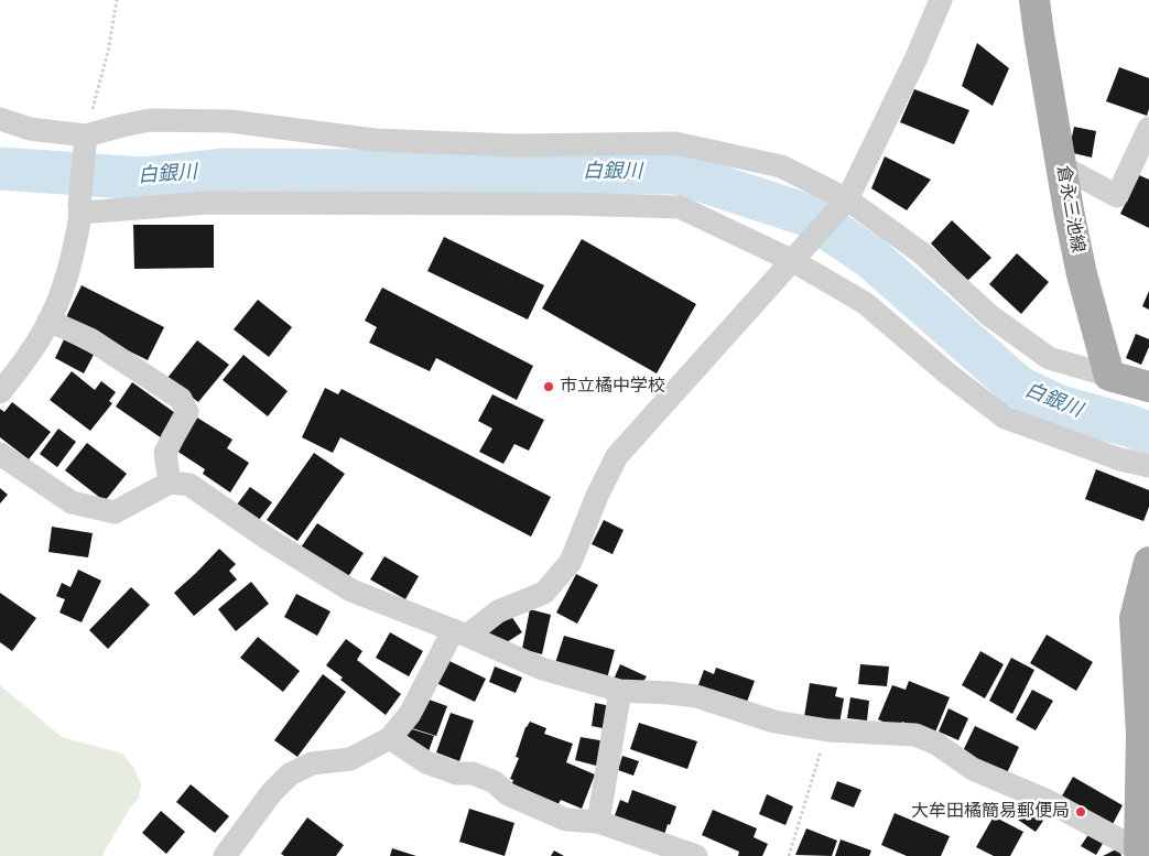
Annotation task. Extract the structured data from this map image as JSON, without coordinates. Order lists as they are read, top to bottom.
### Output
{
  "streets": {
    "main road": ["倉永三池線"]
  },
  "water": ["白銀川"],
  "places": ["市立橘中学校", "大牟田橘簡易郵便局"]
}
